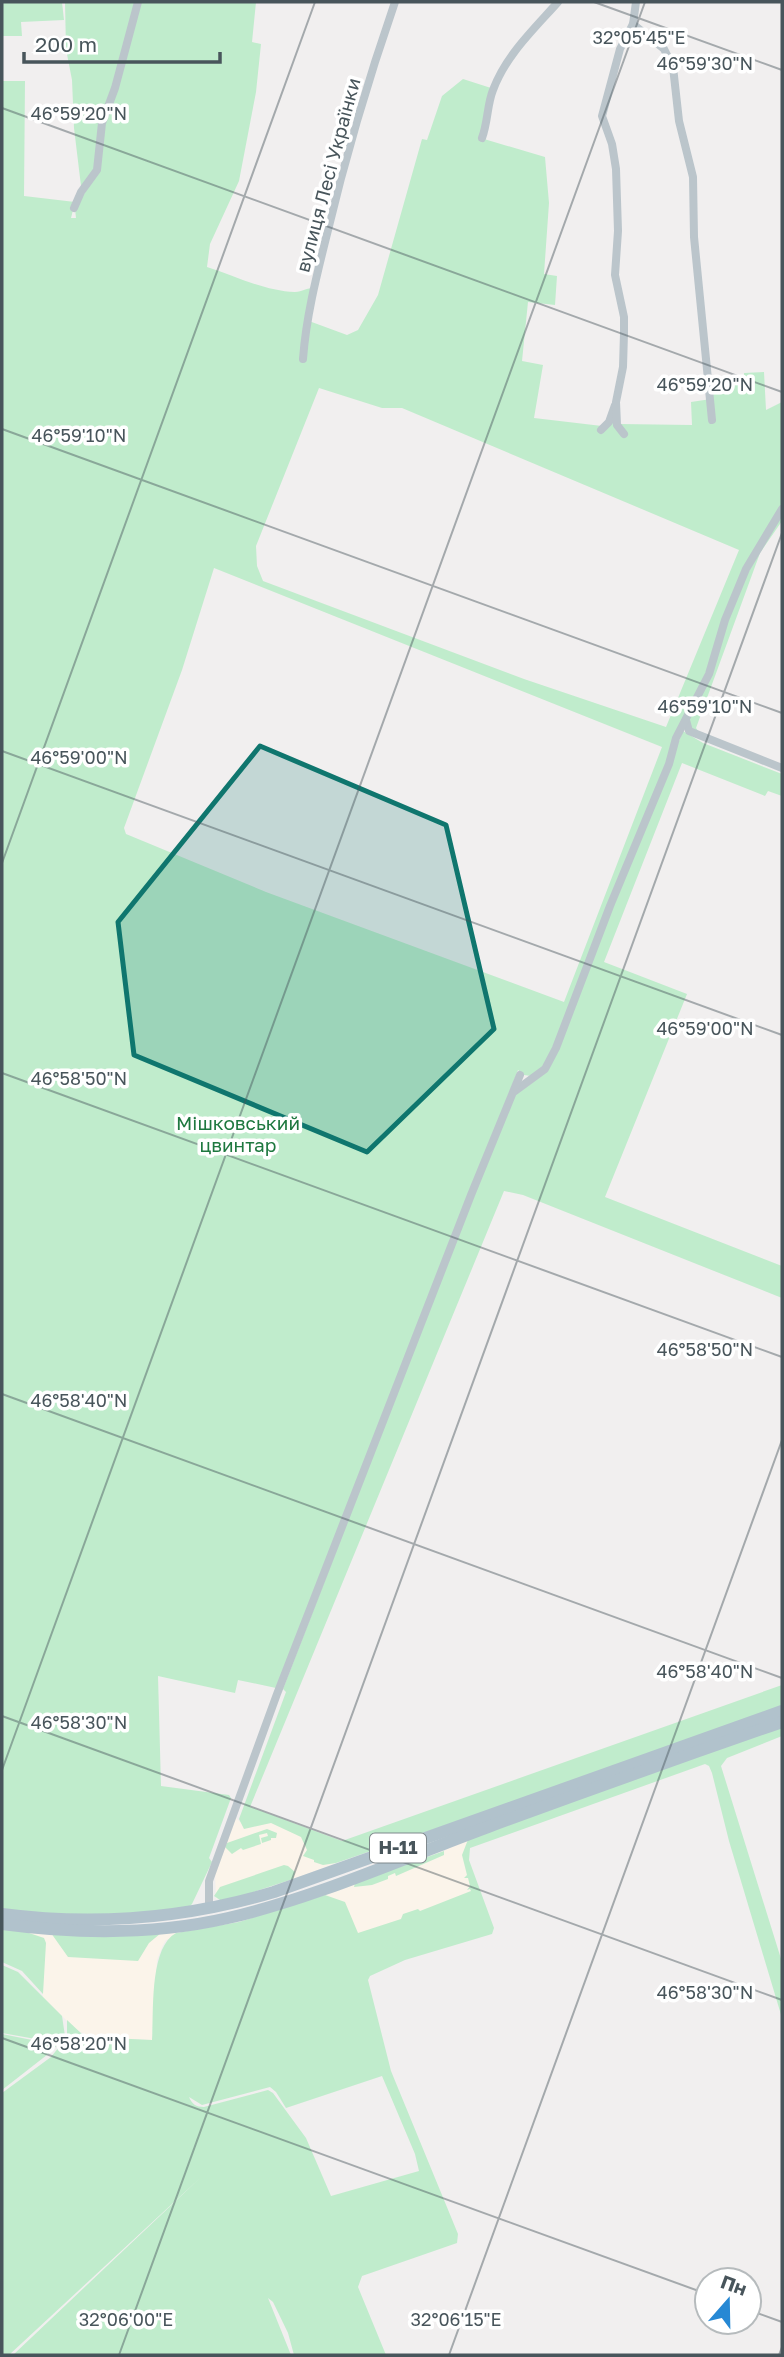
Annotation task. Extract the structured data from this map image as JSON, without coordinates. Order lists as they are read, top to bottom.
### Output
{
  "streets": {
    "main road": ["Н-11"],
    "street": ["вулиця Лесі Українки"]
  },
  "parks": ["Мішковський цвинтар"],
  "scale_bar": "200 m",
  "north": "top",
  "coordinates": [
    "32°05'45\"E",
    "46°59'30\"N",
    "46°59'20\"N",
    "46°59'10\"N",
    "46°59'00\"N",
    "46°58'50\"N",
    "46°58'40\"N",
    "46°58'30\"N",
    "46°58'20\"N",
    "32°06'00\"E",
    "32°06'15\"E"
  ]
}
